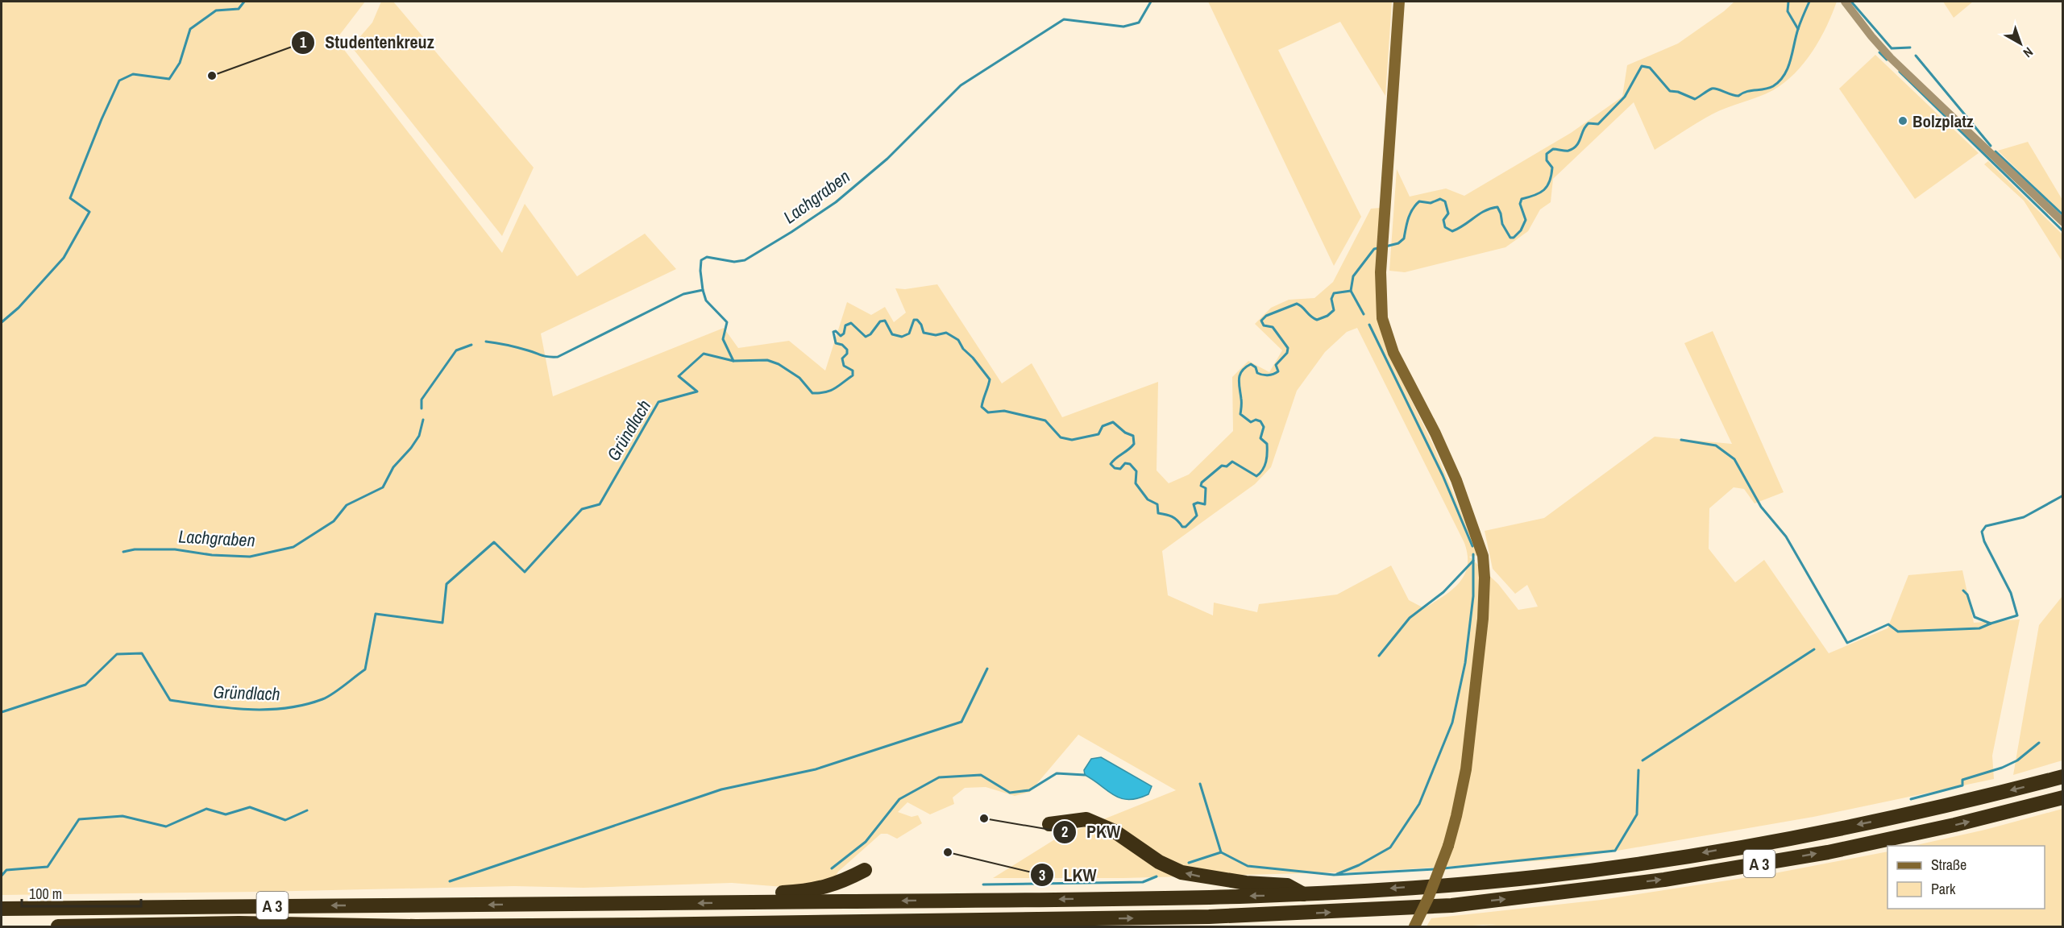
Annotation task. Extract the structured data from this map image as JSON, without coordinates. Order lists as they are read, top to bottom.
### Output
{
  "streets": {
    "highway": ["A 3"]
  },
  "water": ["Lachgraben", "Gründlach"],
  "places": [
    "Studentenkreuz",
    "Bolzplatz",
    "PKW",
    "LKW"
  ],
  "legend": ["Straße", "Park"],
  "scale_bar": "100 m",
  "north": "bottom right"
}
